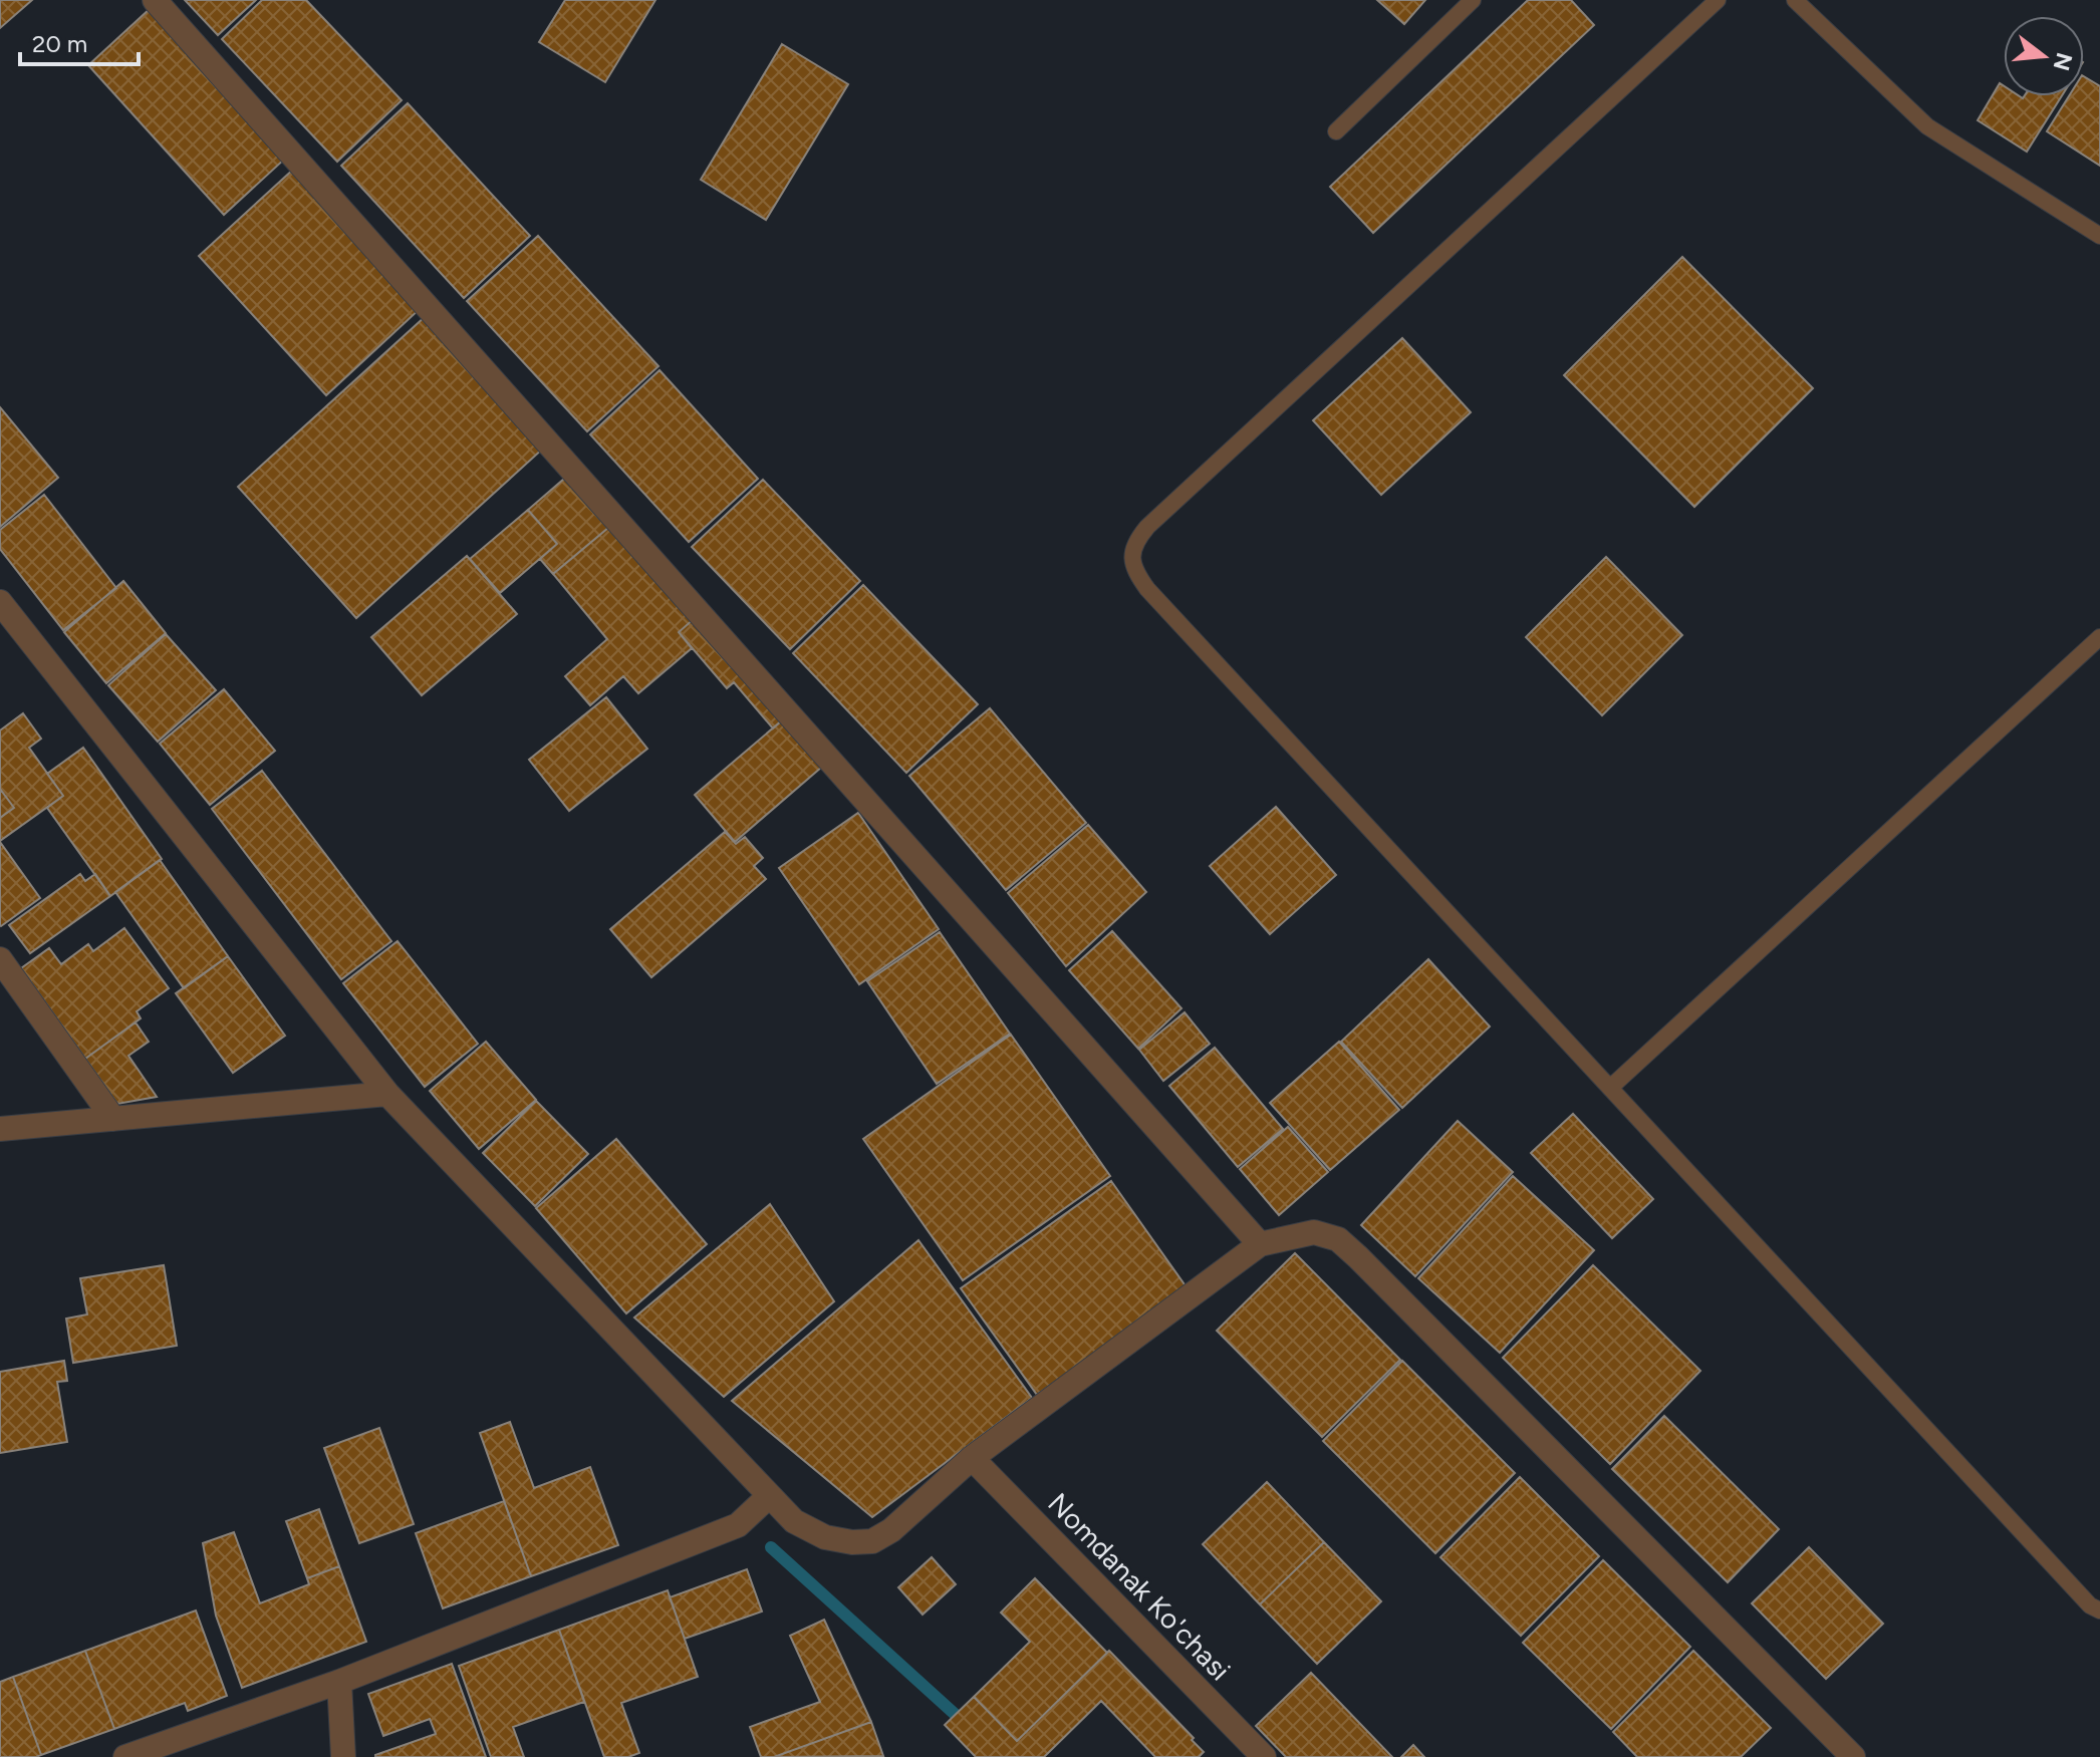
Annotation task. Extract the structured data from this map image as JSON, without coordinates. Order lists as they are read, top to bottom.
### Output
{
  "streets": {
    "street": ["Nomdanak Ko'chasi"]
  },
  "scale_bar": "20 m",
  "north": "right"
}
